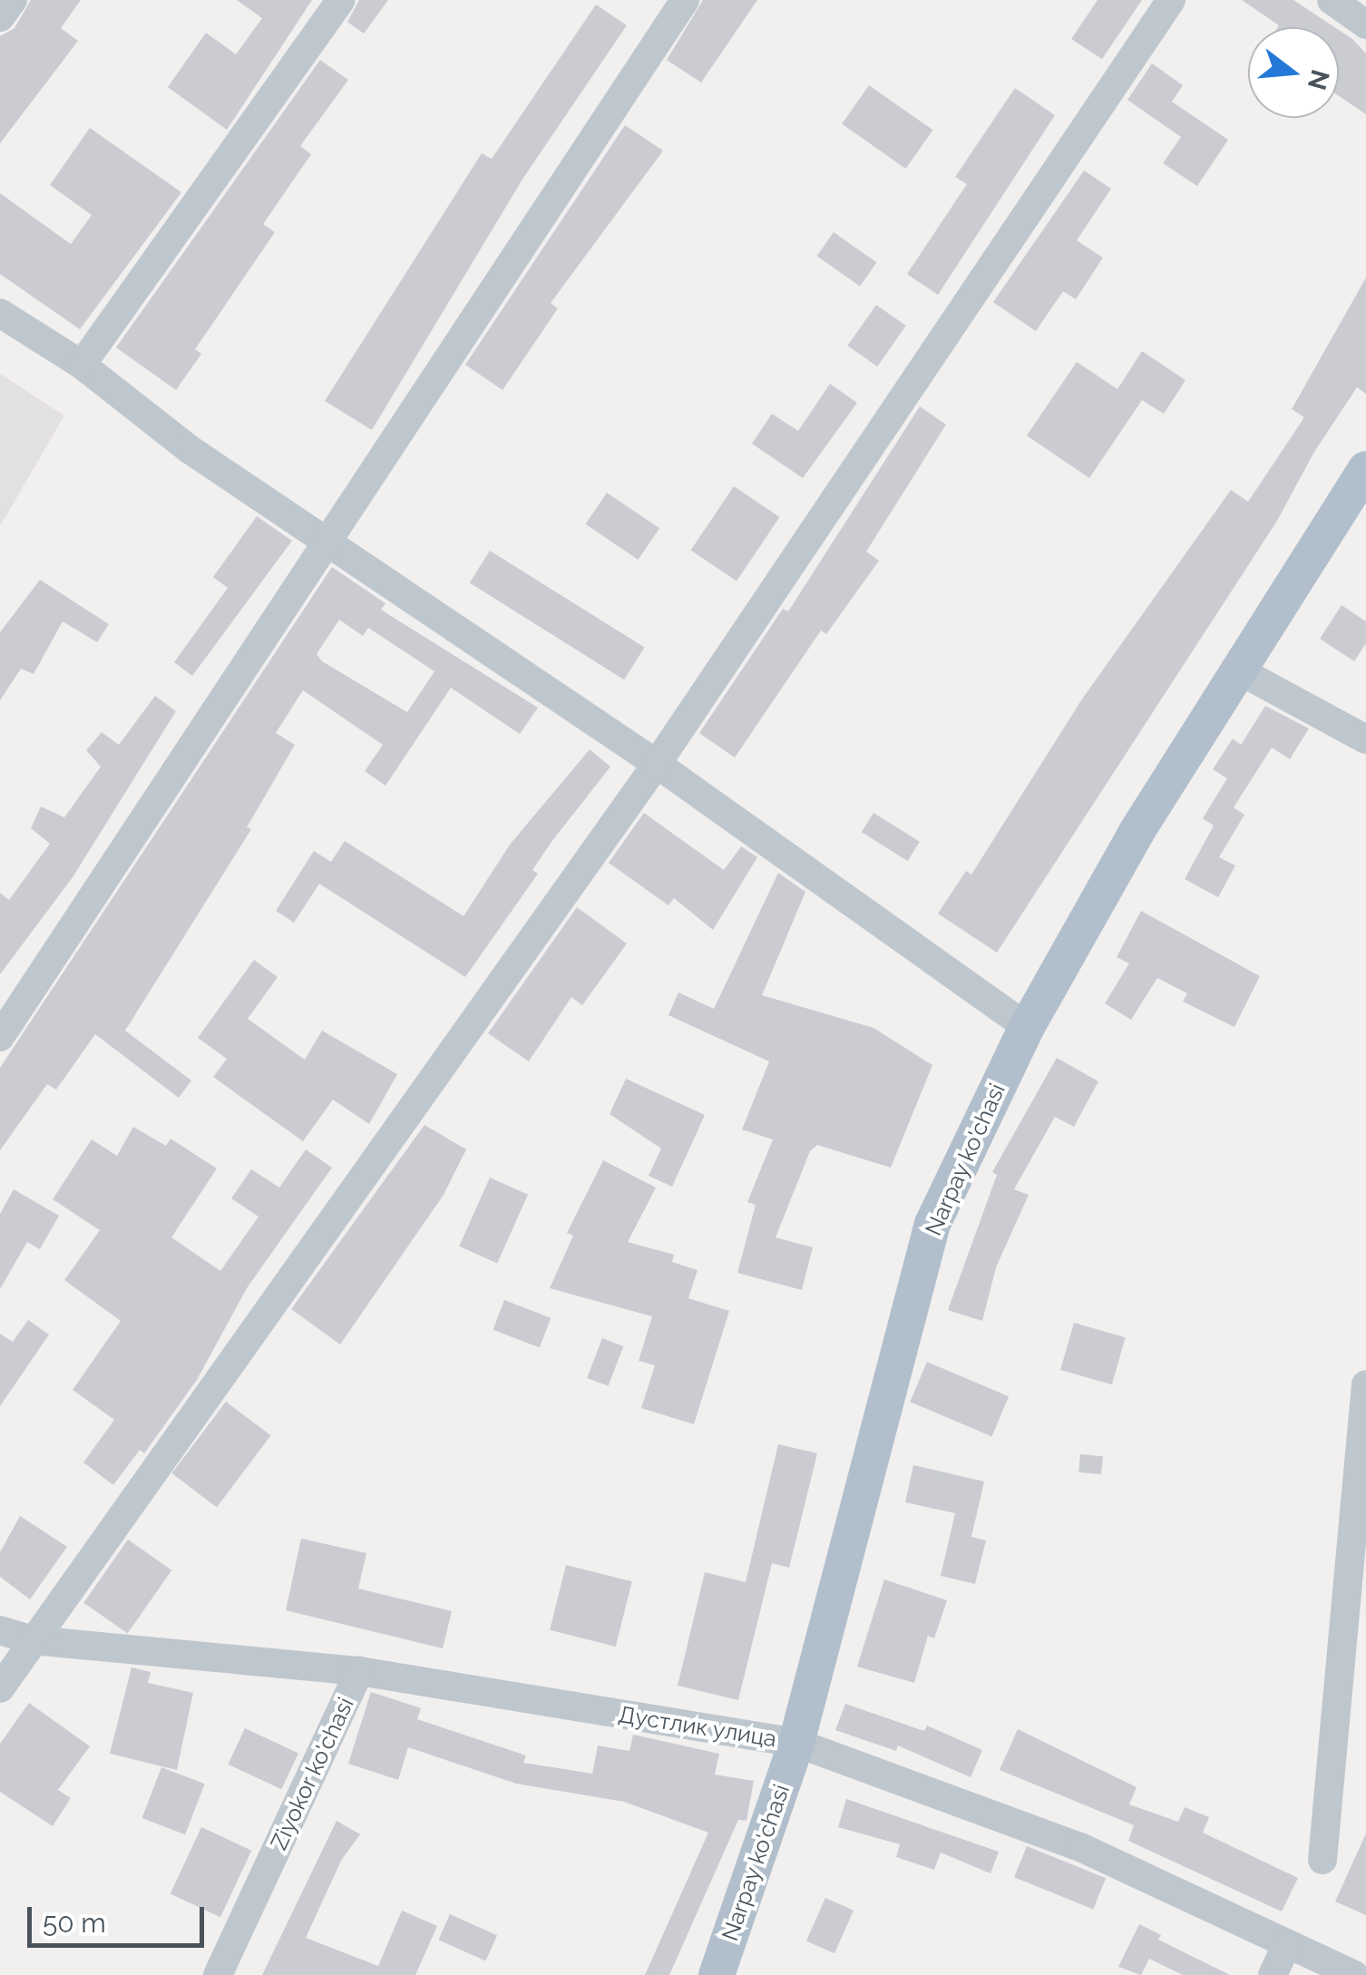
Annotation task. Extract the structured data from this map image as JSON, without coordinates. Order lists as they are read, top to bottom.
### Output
{
  "streets": {
    "main road": ["Narpay ko'chasi"],
    "street": ["Дустлик улица", "Ziyokor ko'chasi"]
  },
  "crossings": [
    ["Narpay ko'chasi", "Дустлик улица"],
    ["Дустлик улица", "Ziyokor ko'chasi"]
  ],
  "scale_bar": "50 m",
  "north": "right"
}
